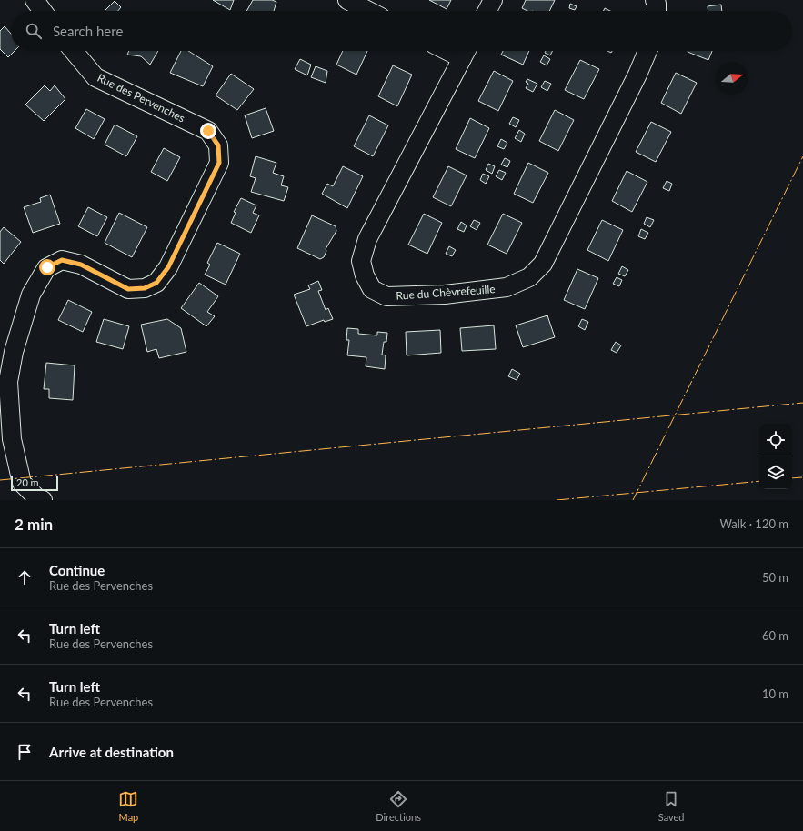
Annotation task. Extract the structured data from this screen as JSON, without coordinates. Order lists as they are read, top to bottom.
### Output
{
  "streets": {
    "street": ["Rue des Pervenches", "Rue du Chèvrefeuille"]
  },
  "scale_bar": "20 m",
  "north": "right",
  "page": {
    "search": "Search here",
    "scale": "20 m",
    "heading": ["2 min", "Walk · 120 m"],
    "list": [
      ["Continue", "Rue des Pervenches", "50 m"],
      ["Turn left", "Rue des Pervenches", "60 m"],
      ["Turn left", "Rue des Pervenches", "10 m"],
      "Arrive at destination"
    ],
    "nav": ["Map", "Directions", "Saved"]
  }
}
